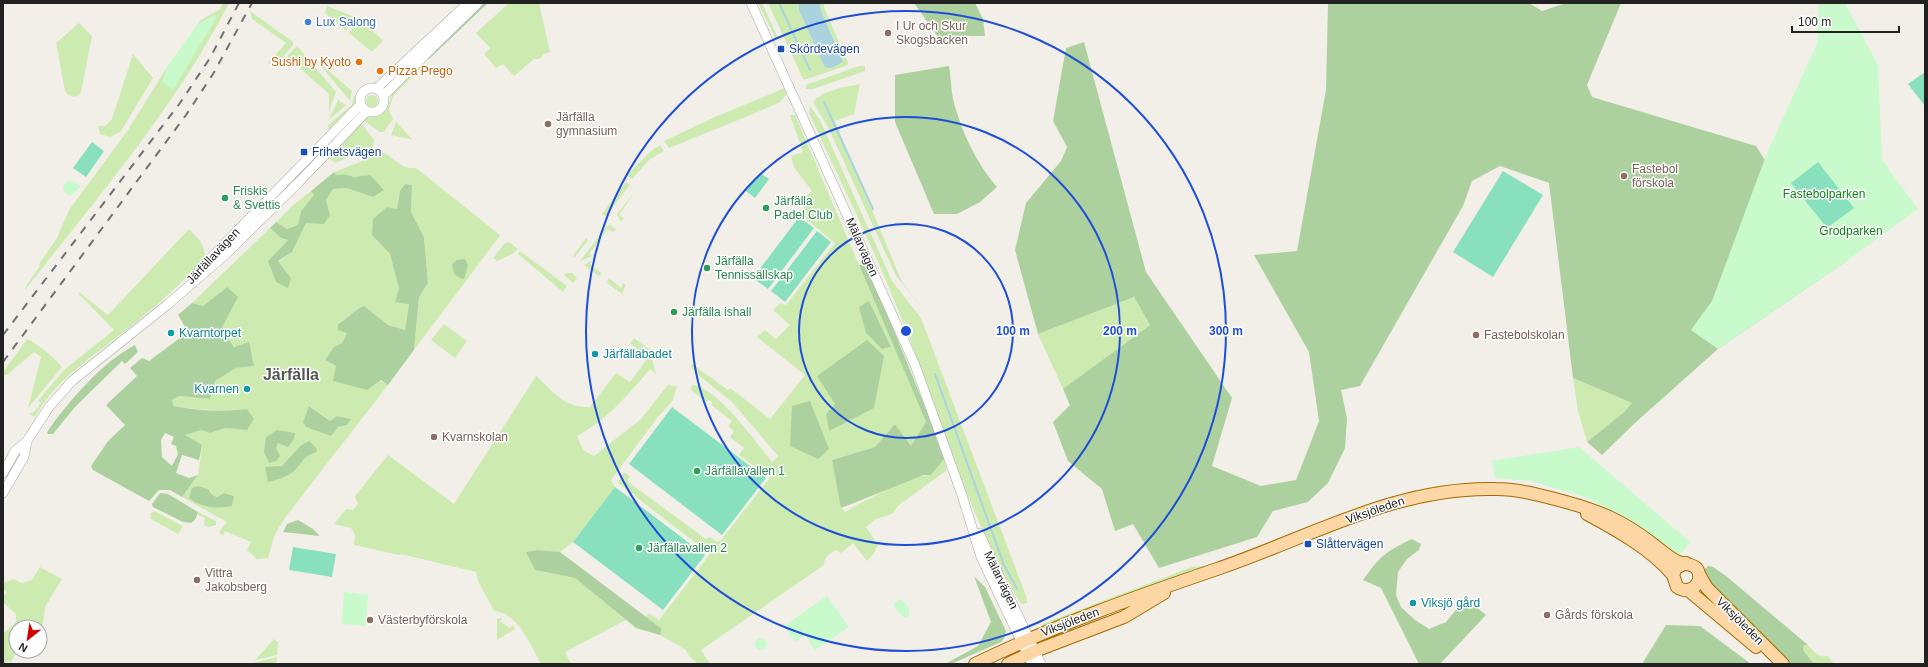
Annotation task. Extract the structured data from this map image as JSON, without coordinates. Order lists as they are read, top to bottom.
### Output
{
  "streets": {
    "main road": ["Viksjöleden"],
    "street": ["Mälarvägen", "Järfällavägen"]
  },
  "crossings": [
    ["Mälarvägen", "Viksjöleden"]
  ],
  "districts": ["Järfälla"],
  "parks": ["Fastebolparken", "Grodparken"],
  "places": {
    "other": [
      "Lux Salong",
      "I Ur och Skur Skogsbacken",
      "Sushi by Kyoto",
      "Pizza Prego",
      "Järfälla gymnasium",
      "Fastebol förskola",
      "Friskis & Svettis",
      "Järfälla Padel Club",
      "Järfälla Tennissällskap",
      "Järfälla ishall",
      "Kvarntorpet",
      "Fastebolskolan",
      "Järfällabadet",
      "Kvarnen",
      "Kvarnskolan",
      "Järfällavallen 1",
      "Järfällavallen 2",
      "Vittra Jakobsberg",
      "Viksjö gård",
      "Gårds förskola",
      "Västerbyförskola"
    ],
    "transit": ["Skördevägen", "Frihetsvägen", "Slåttervägen"]
  },
  "scale_bar": "100 m",
  "north": "bottom left",
  "rings": ["100 m", "200 m", "300 m"]
}
